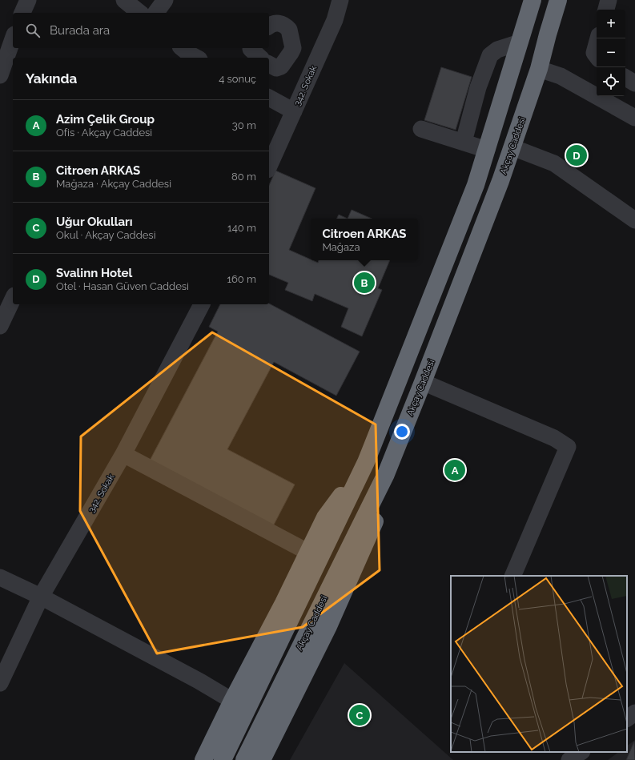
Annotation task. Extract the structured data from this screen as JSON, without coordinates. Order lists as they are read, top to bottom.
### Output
{
  "streets": {
    "highway": ["Akçay Caddesi"],
    "street": ["342. Sokak"]
  },
  "page": {
    "map_buttons": ["+", "−"],
    "search": "Burada ara",
    "heading": ["Yakında", "4 sonuç"],
    "list": [
      {
        "mark": "A",
        "name": "Azim Çelik Group",
        "note": "Ofis · Akçay Caddesi",
        "value": "30 m"
      },
      {
        "mark": "B",
        "name": "Citroen ARKAS",
        "note": "Mağaza · Akçay Caddesi",
        "value": "80 m"
      },
      {
        "mark": "C",
        "name": "Uğur Okulları",
        "note": "Okul · Akçay Caddesi",
        "value": "140 m"
      },
      {
        "mark": "D",
        "name": "Svalinn Hotel",
        "note": "Otel · Hasan Güven Caddesi",
        "value": "160 m"
      }
    ],
    "pins": [
      "D",
      "B",
      "A",
      "C"
    ],
    "popup": ["Citroen ARKAS", "Mağaza"]
  }
}
